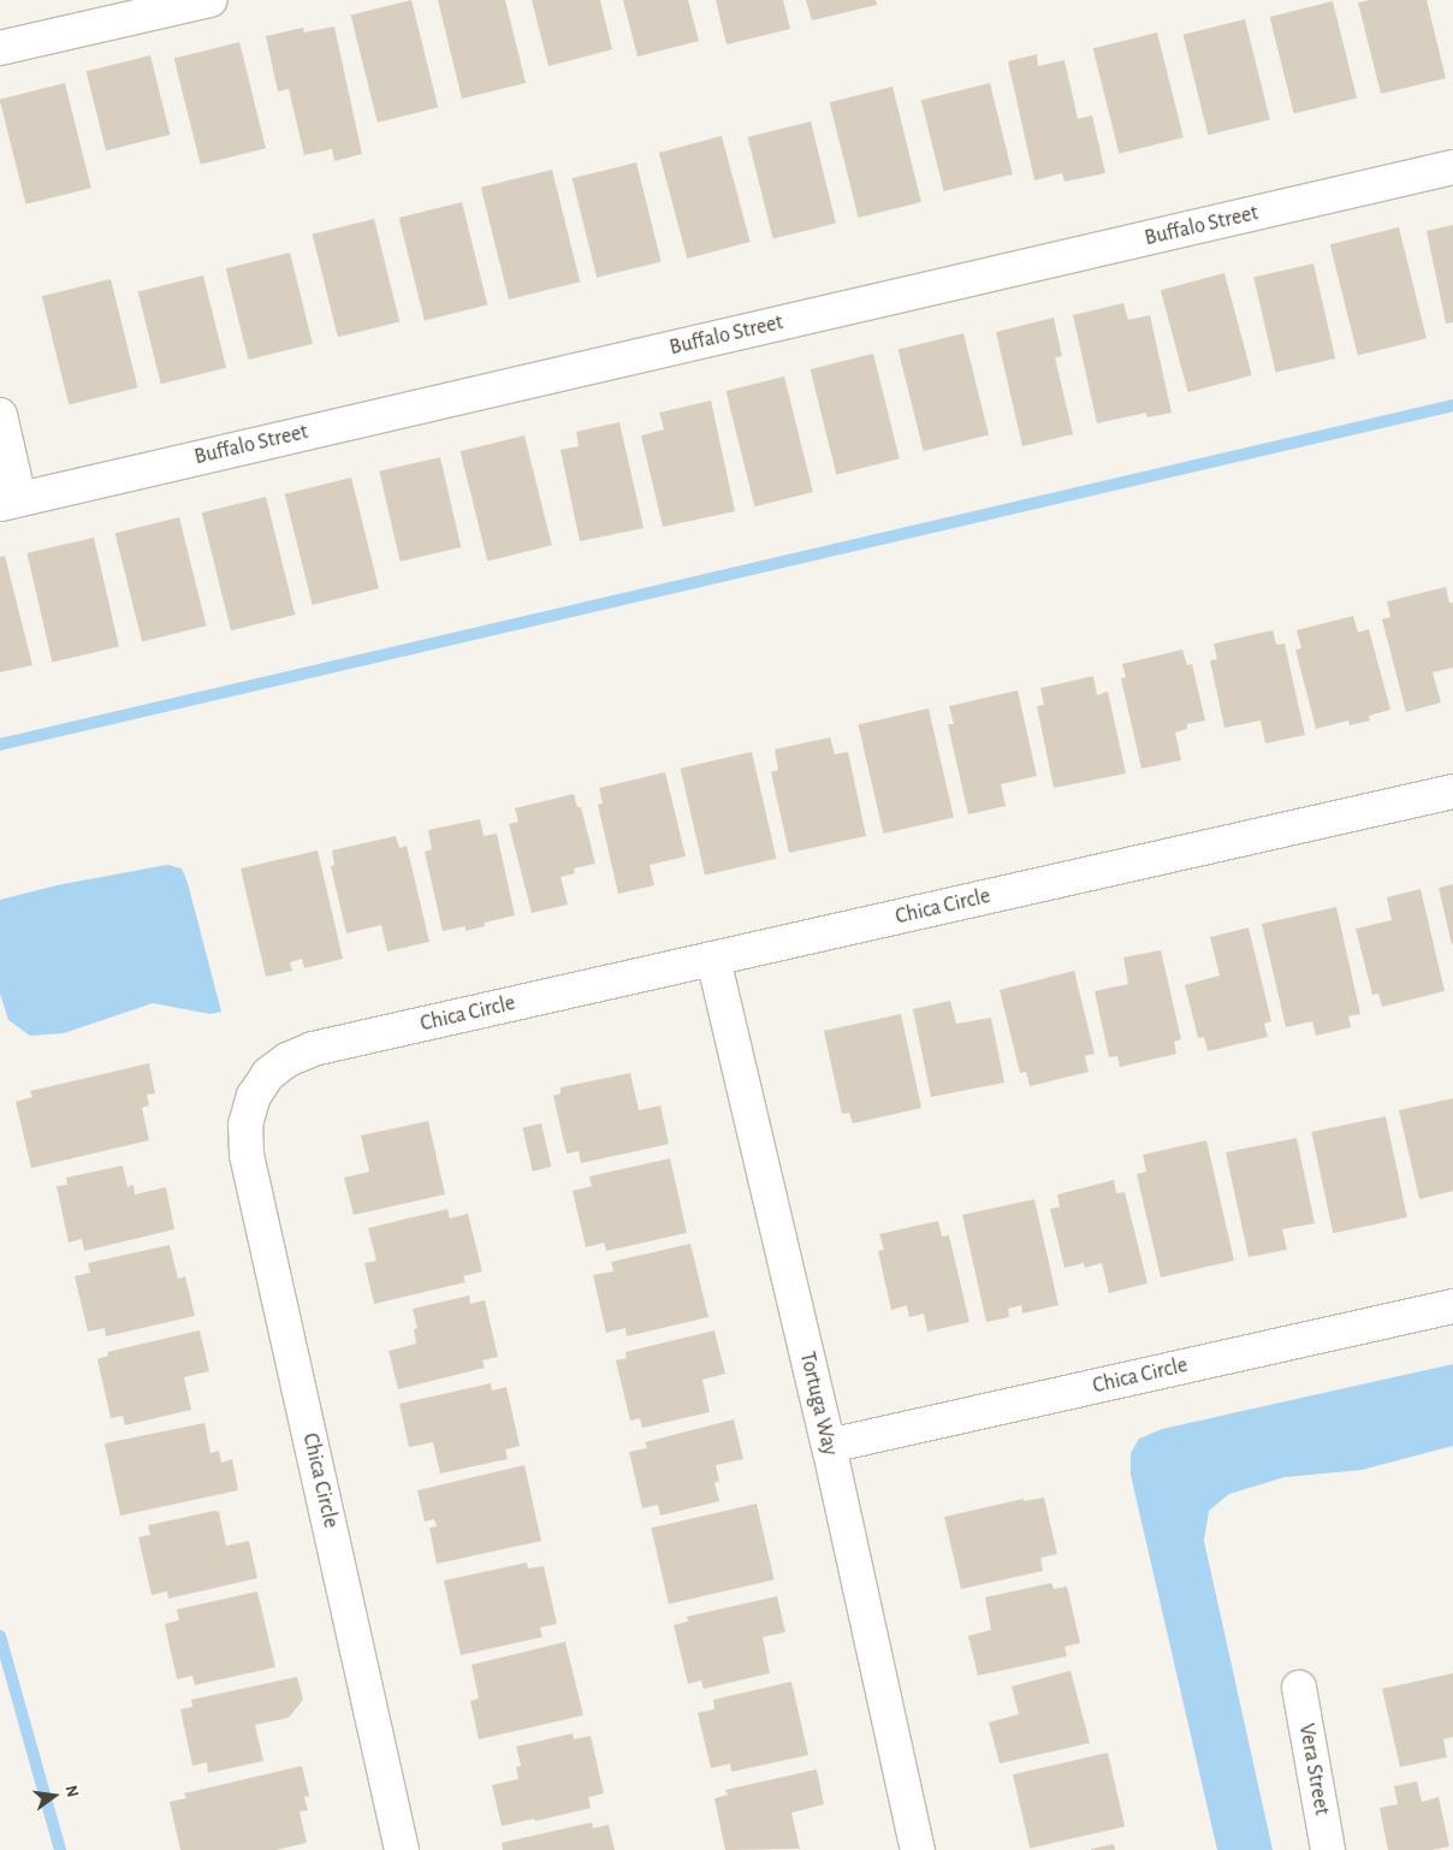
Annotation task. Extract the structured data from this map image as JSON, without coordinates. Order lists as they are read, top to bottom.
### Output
{
  "streets": {
    "street": [
      "Buffalo Street",
      "Chica Circle",
      "Tortuga Way",
      "Vera Street"
    ]
  },
  "crossings": [
    ["Chica Circle", "Tortuga Way"]
  ],
  "north": "right"
}
